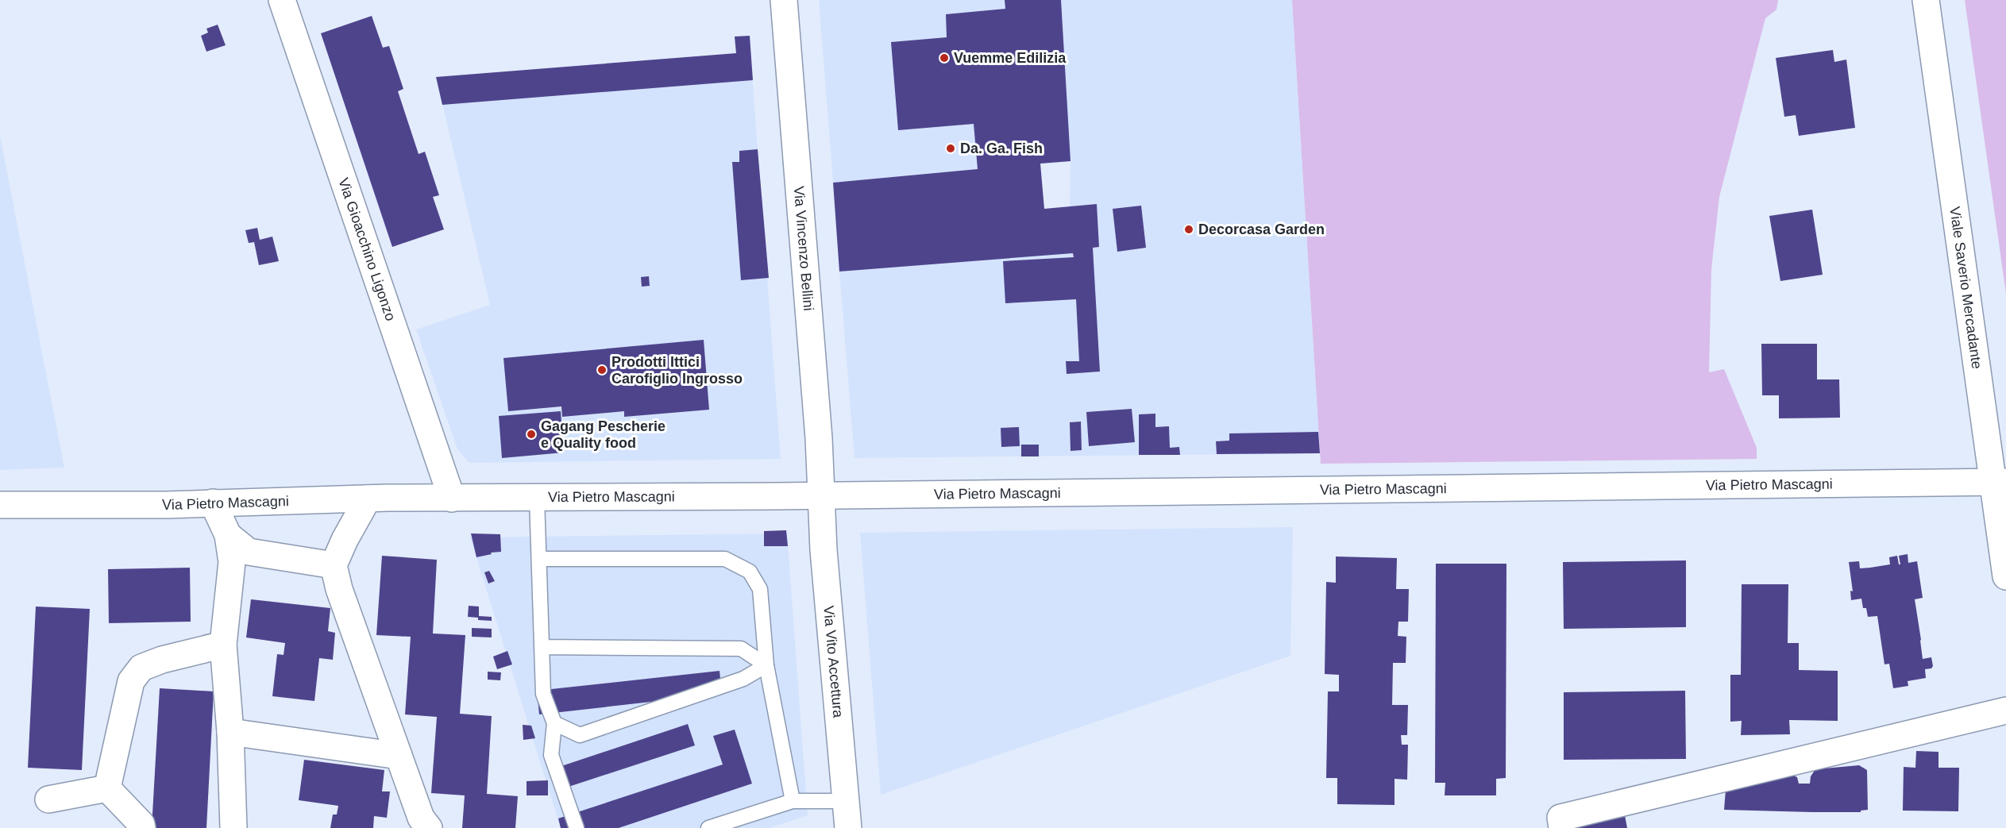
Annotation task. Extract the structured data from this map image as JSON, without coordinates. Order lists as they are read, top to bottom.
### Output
{
  "streets": {
    "street": [
      "Via Vincenzo Bellini",
      "Via Gioacchino Ligonzo",
      "Viale Saverio Mercadante",
      "Via Pietro Mascagni",
      "Via Vito Accettura"
    ]
  },
  "crossings": [
    ["Via Vincenzo Bellini", "Via Pietro Mascagni"],
    ["Via Vincenzo Bellini", "Via Vito Accettura"],
    ["Via Gioacchino Ligonzo", "Via Pietro Mascagni"],
    ["Viale Saverio Mercadante", "Via Pietro Mascagni"],
    ["Via Pietro Mascagni", "Via Vito Accettura"]
  ],
  "places": [
    "Vuemme Edilizia",
    "Da. Ga. Fish",
    "Decorcasa Garden",
    "Prodotti Ittici Carofiglio Ingrosso",
    "Gagang Pescherie e Quality food"
  ]
}
